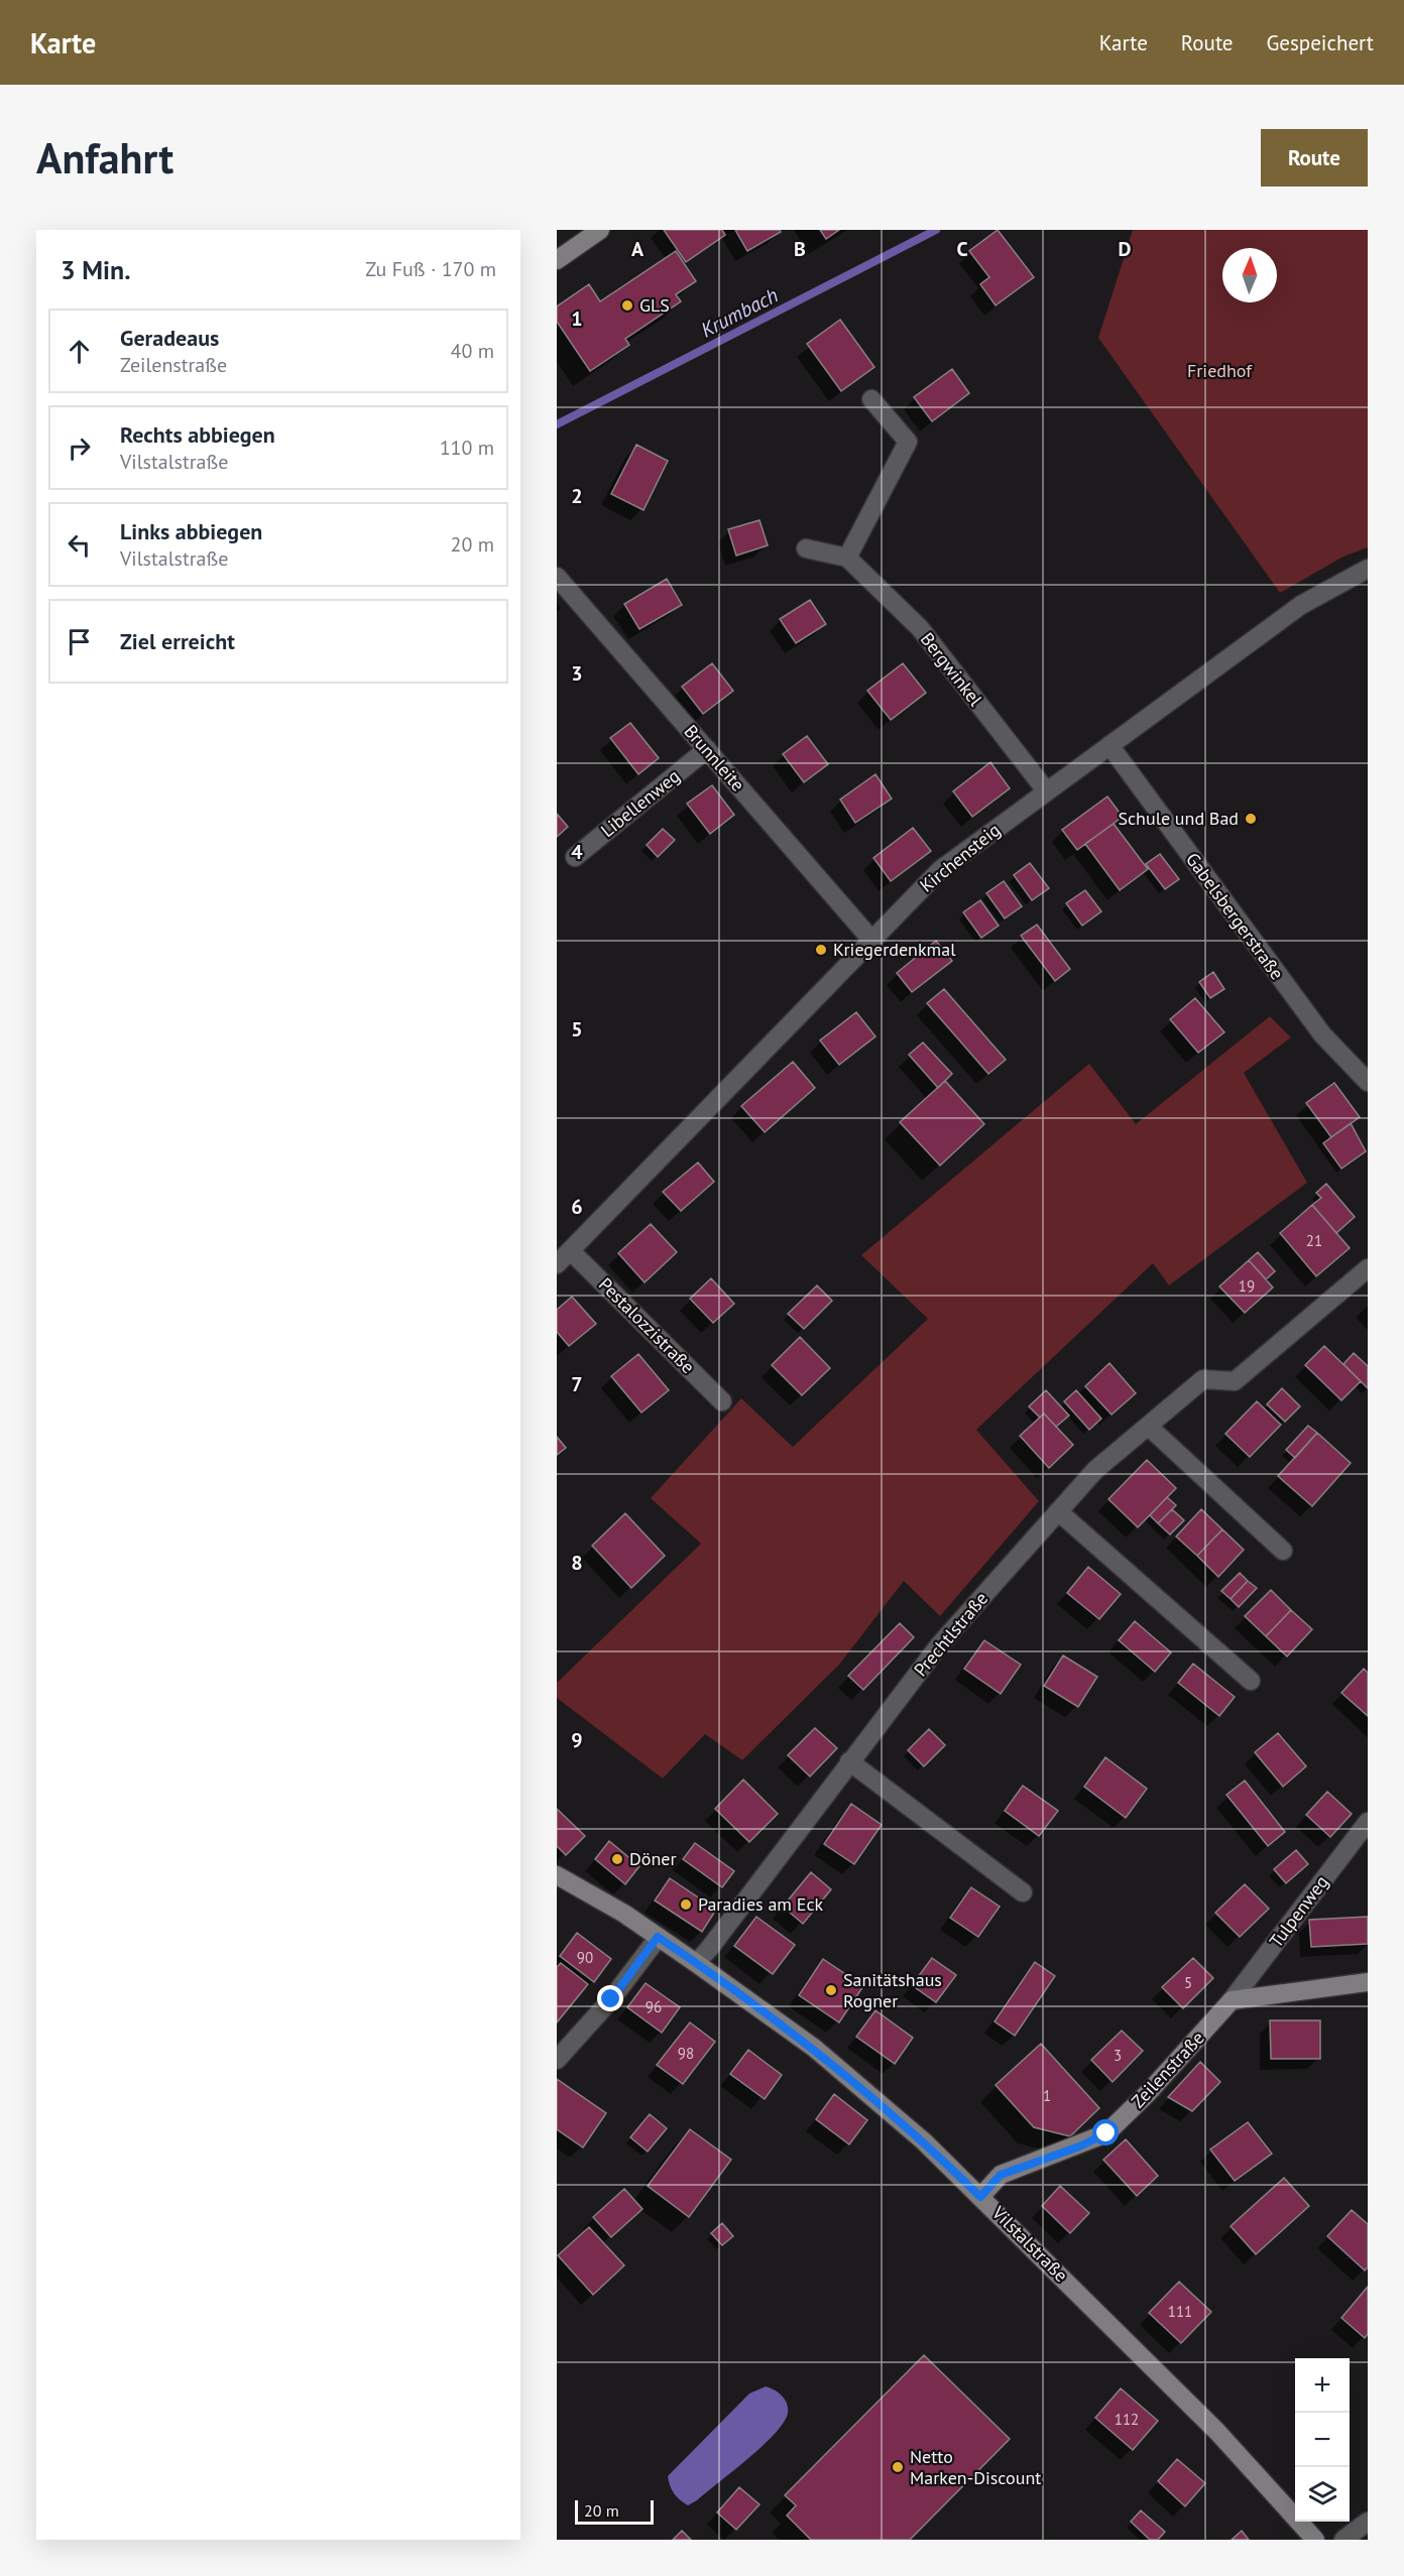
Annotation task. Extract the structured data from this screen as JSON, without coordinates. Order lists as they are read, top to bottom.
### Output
{
  "streets": {
    "main road": ["Zeilenstraße", "Vilstalstraße"],
    "street": [
      "Bergwinkel",
      "Brunnleite",
      "Libellenweg",
      "Kirchensteig",
      "Gabelsbergerstraße",
      "Pestalozzistraße",
      "Prechtlstraße",
      "Tulpenweg"
    ]
  },
  "crossings": [
    ["Bergwinkel", "Kirchensteig"],
    ["Brunnleite", "Libellenweg"],
    ["Brunnleite", "Kirchensteig"],
    ["Kirchensteig", "Gabelsbergerstraße"],
    ["Kirchensteig", "Pestalozzistraße"],
    ["Prechtlstraße", "Vilstalstraße"],
    ["Tulpenweg", "Zeilenstraße"],
    ["Zeilenstraße", "Vilstalstraße"]
  ],
  "water": ["Krumbach"],
  "parks": ["Friedhof"],
  "places": [
    "GLS",
    "Schule und Bad",
    "Kriegerdenkmal",
    "Döner",
    "Paradies am Eck",
    "Sanitätshaus Rogner",
    "Netto Marken-Discount"
  ],
  "house_numbers": [
    "21",
    "19",
    "90",
    "5",
    "96",
    "98",
    "3",
    "1",
    "111",
    "112"
  ],
  "scale_bar": "20 m",
  "north": "top",
  "page": {
    "header": "Karte",
    "nav": ["Karte", "Route", "Gespeichert"],
    "buttons": "Route",
    "title": "Anfahrt",
    "heading": ["3 Min.", "Zu Fuß · 170 m"],
    "list": [
      ["Geradeaus", "Zeilenstraße", "40 m"],
      ["Rechts abbiegen", "Vilstalstraße", "110 m"],
      ["Links abbiegen", "Vilstalstraße", "20 m"],
      "Ziel erreicht"
    ],
    "map_buttons": ["+", "−"],
    "scale": "20 m"
  },
  "grid": {
    "columns": [
      "A",
      "B",
      "C",
      "D"
    ],
    "rows": [
      "1",
      "2",
      "3",
      "4",
      "5",
      "6",
      "7",
      "8",
      "9"
    ]
  }
}
